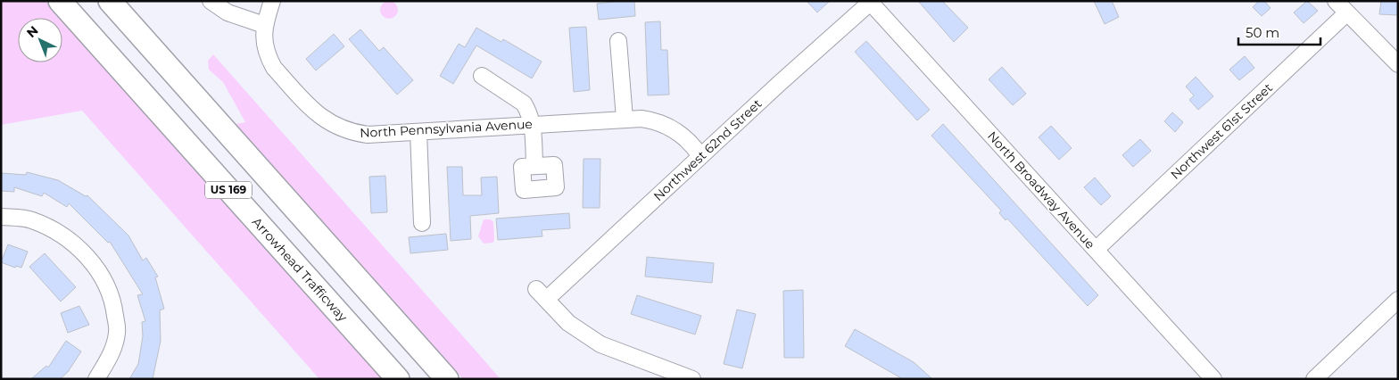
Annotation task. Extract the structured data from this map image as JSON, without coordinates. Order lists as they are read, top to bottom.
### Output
{
  "streets": {
    "highway": ["US 169", "Arrowhead Trafficway"],
    "street": [
      "North Pennsylvania Avenue",
      "Northwest 61st Street",
      "Northwest 62nd Street",
      "North Broadway Avenue"
    ]
  },
  "crossings": [
    ["North Pennsylvania Avenue", "Northwest 62nd Street"],
    ["Northwest 61st Street", "North Broadway Avenue"],
    ["Northwest 62nd Street", "North Broadway Avenue"]
  ],
  "scale_bar": "50 m",
  "north": "top left"
}
